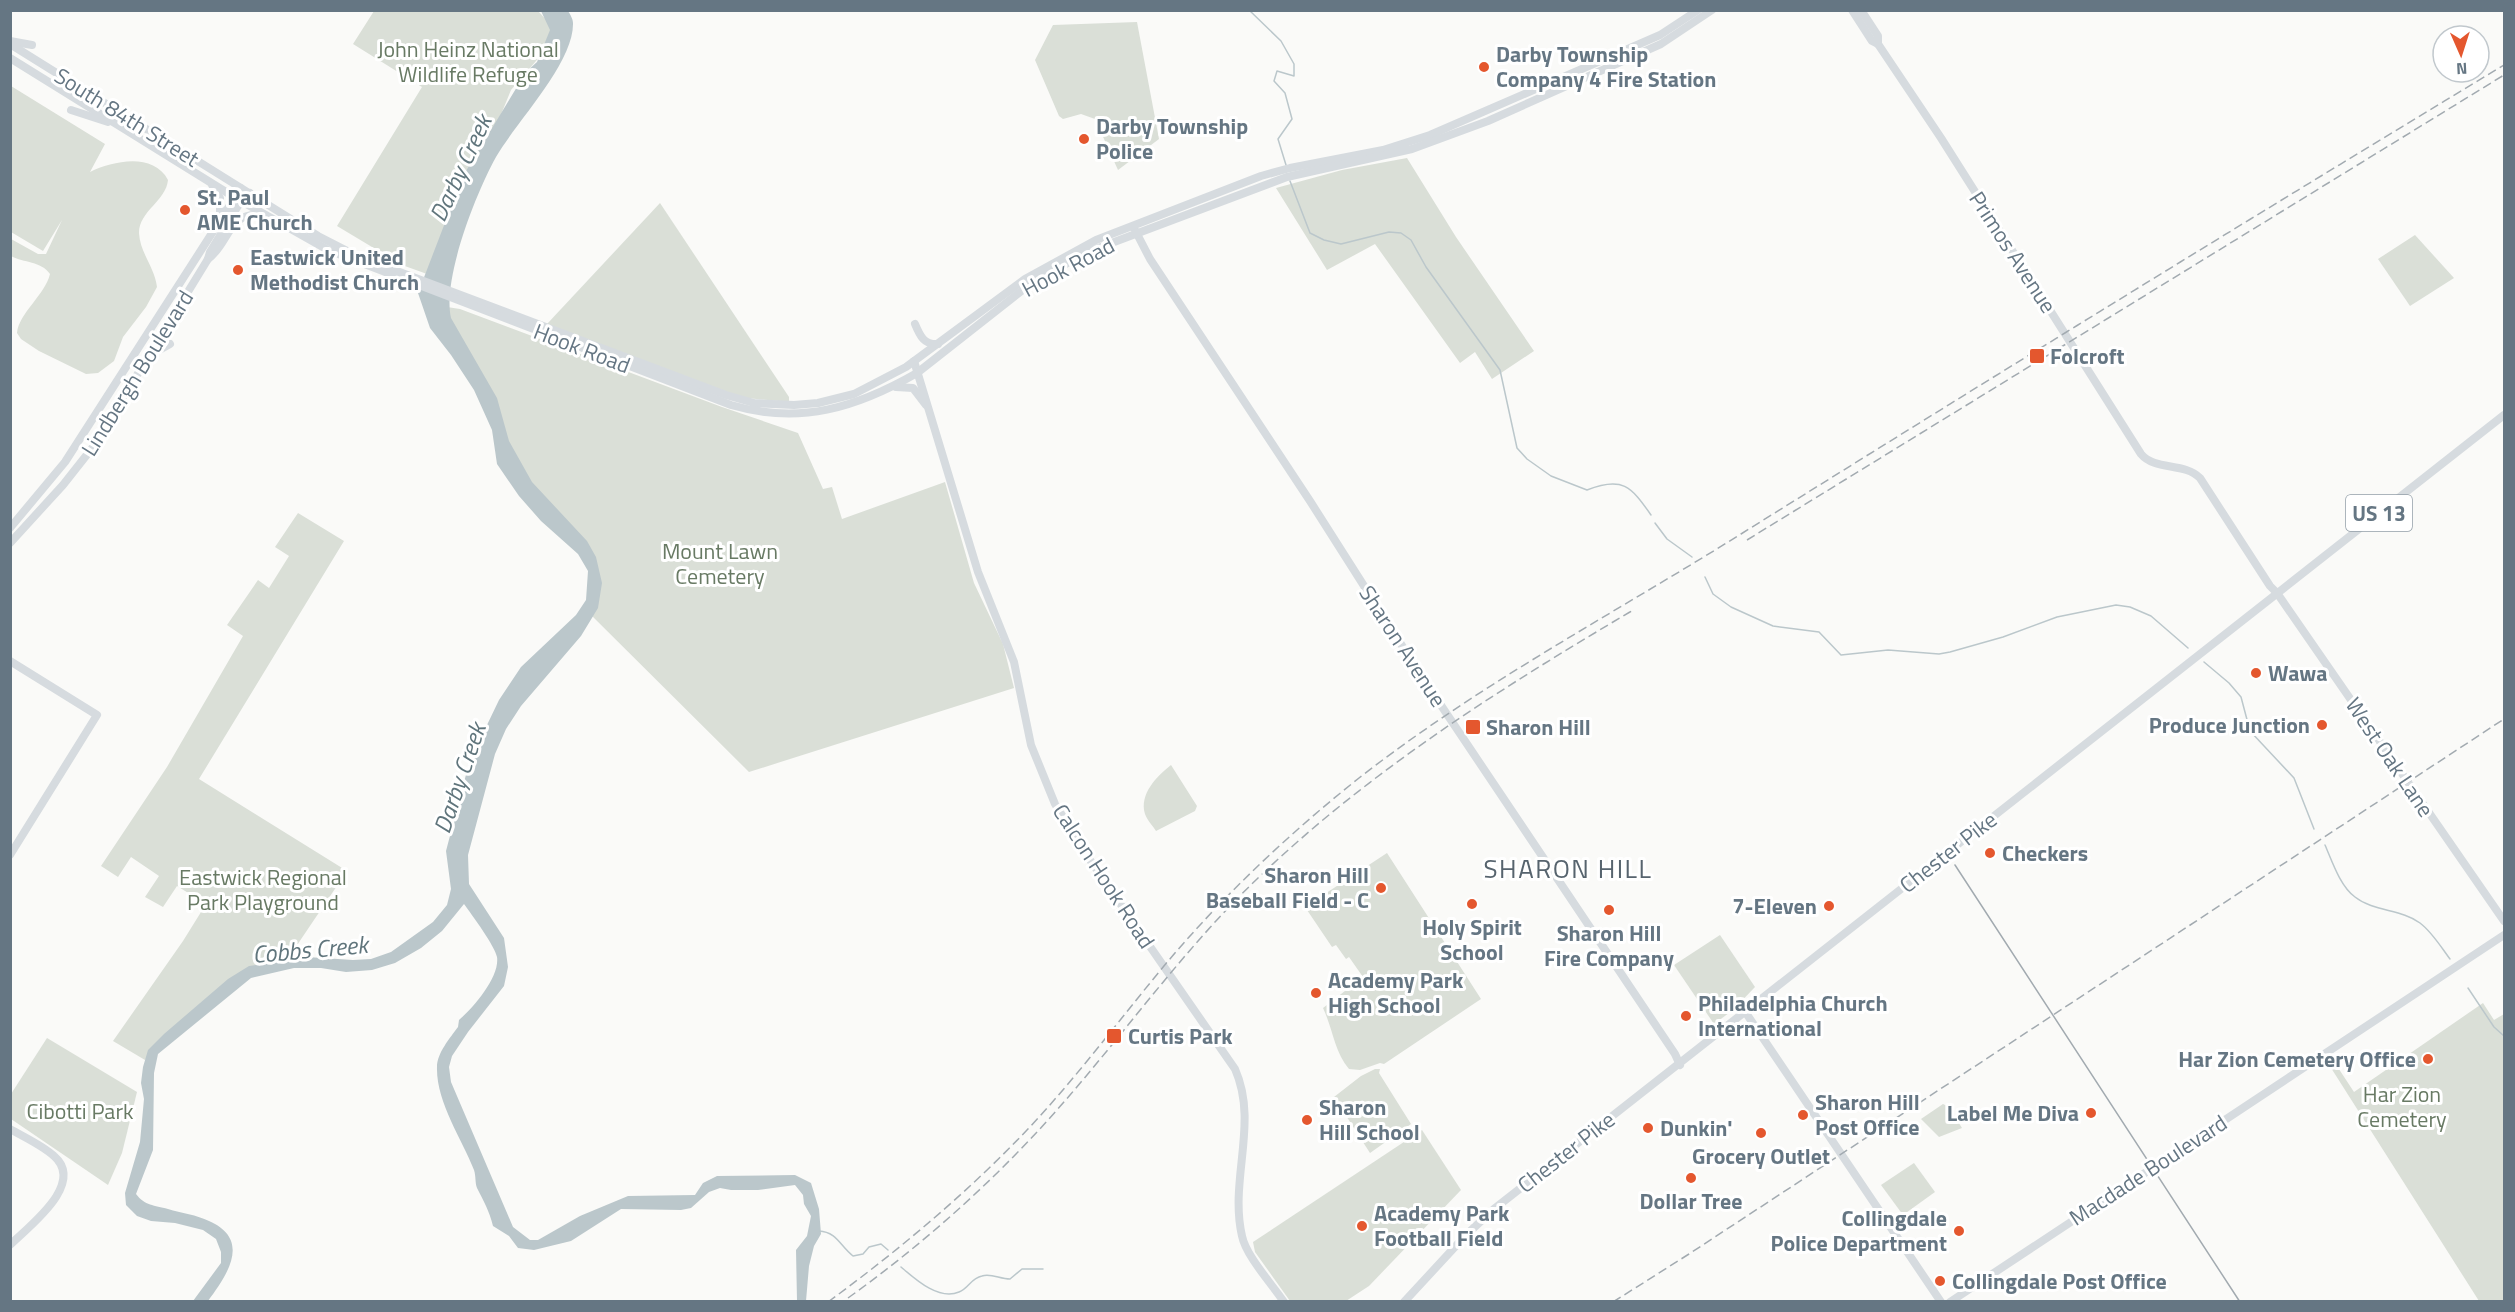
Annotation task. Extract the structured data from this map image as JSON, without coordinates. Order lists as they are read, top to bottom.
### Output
{
  "streets": {
    "main road": [
      "South 84th Street",
      "Primos Avenue",
      "Hook Road",
      "US 13",
      "Chester Pike",
      "Macdade Boulevard"
    ],
    "street": [
      "Lindbergh Boulevard",
      "Sharon Avenue",
      "West Oak Lane",
      "Calcon Hook Road"
    ]
  },
  "crossings": [
    ["South 84th Street", "Hook Road"],
    ["South 84th Street", "Lindbergh Boulevard"],
    ["Primos Avenue", "West Oak Lane"],
    ["Primos Avenue", "Chester Pike"],
    ["Hook Road", "Sharon Avenue"],
    ["Hook Road", "Calcon Hook Road"],
    ["Sharon Avenue", "Chester Pike"],
    ["West Oak Lane", "Chester Pike"]
  ],
  "districts": ["SHARON HILL"],
  "water": ["Darby Creek", "Cobbs Creek"],
  "parks": [
    "John Heinz National Wildlife Refuge",
    "Mount Lawn Cemetery",
    "Eastwick Regional Park Playground",
    "Har Zion Cemetery",
    "Cibotti Park"
  ],
  "places": {
    "other": [
      "Darby Township Company 4 Fire Station",
      "Darby Township Police",
      "St. Paul AME Church",
      "Eastwick United Methodist Church",
      "Wawa",
      "Produce Junction",
      "Checkers",
      "Sharon Hill Baseball Field - C",
      "Holy Spirit School",
      "7-Eleven",
      "Sharon Hill Fire Company",
      "Academy Park High School",
      "Philadelphia Church International",
      "Har Zion Cemetery Office",
      "Label Me Diva",
      "Sharon Hill Post Office",
      "Sharon Hill School",
      "Dunkin'",
      "Grocery Outlet",
      "Dollar Tree",
      "Academy Park Football Field",
      "Collingdale Police Department",
      "Collingdale Post Office"
    ],
    "transit": ["Folcroft", "Sharon Hill", "Curtis Park"]
  },
  "north": "bottom"
}
